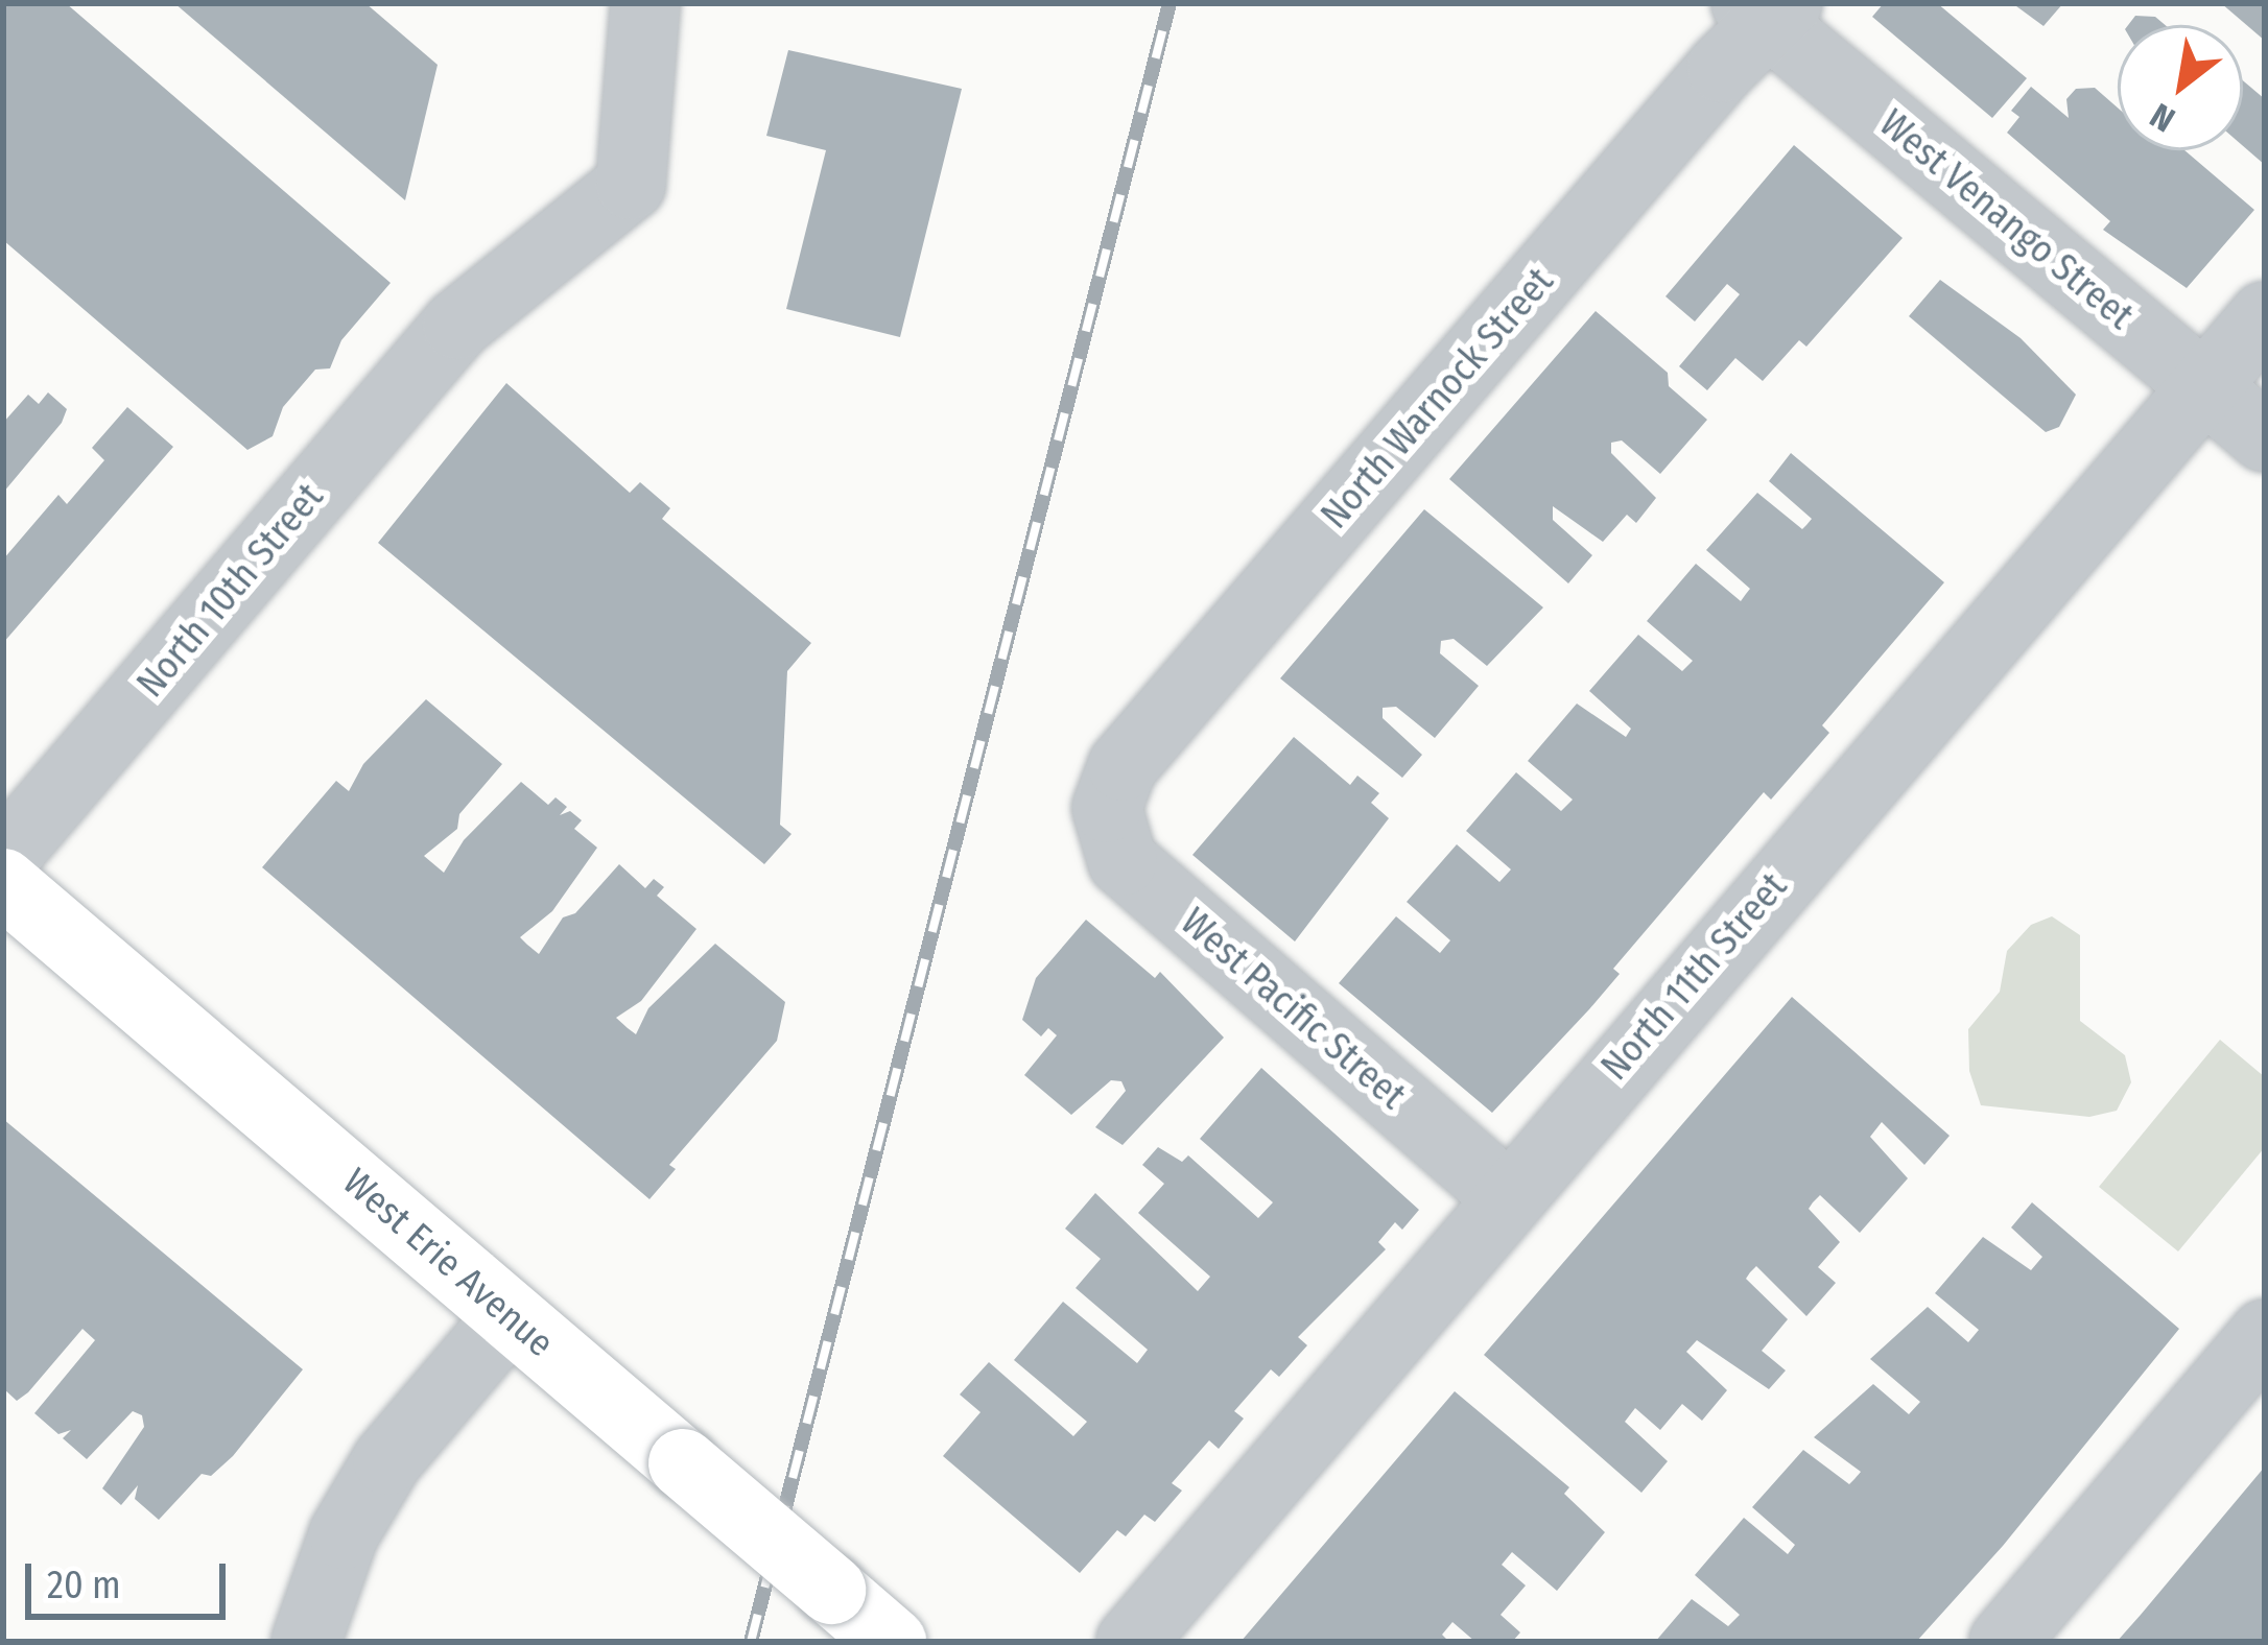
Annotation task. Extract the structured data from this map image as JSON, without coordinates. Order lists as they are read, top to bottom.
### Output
{
  "streets": {
    "main road": ["West Erie Avenue"],
    "street": [
      "West Venango Street",
      "North Warnock Street",
      "North 10th Street",
      "North 11th Street",
      "West Pacific Street"
    ]
  },
  "crossings": [
    ["West Venango Street", "North Warnock Street"],
    ["West Venango Street", "North 11th Street"],
    ["North Warnock Street", "West Pacific Street"],
    ["North 11th Street", "West Pacific Street"]
  ],
  "scale_bar": "20 m",
  "north": "bottom left"
}
